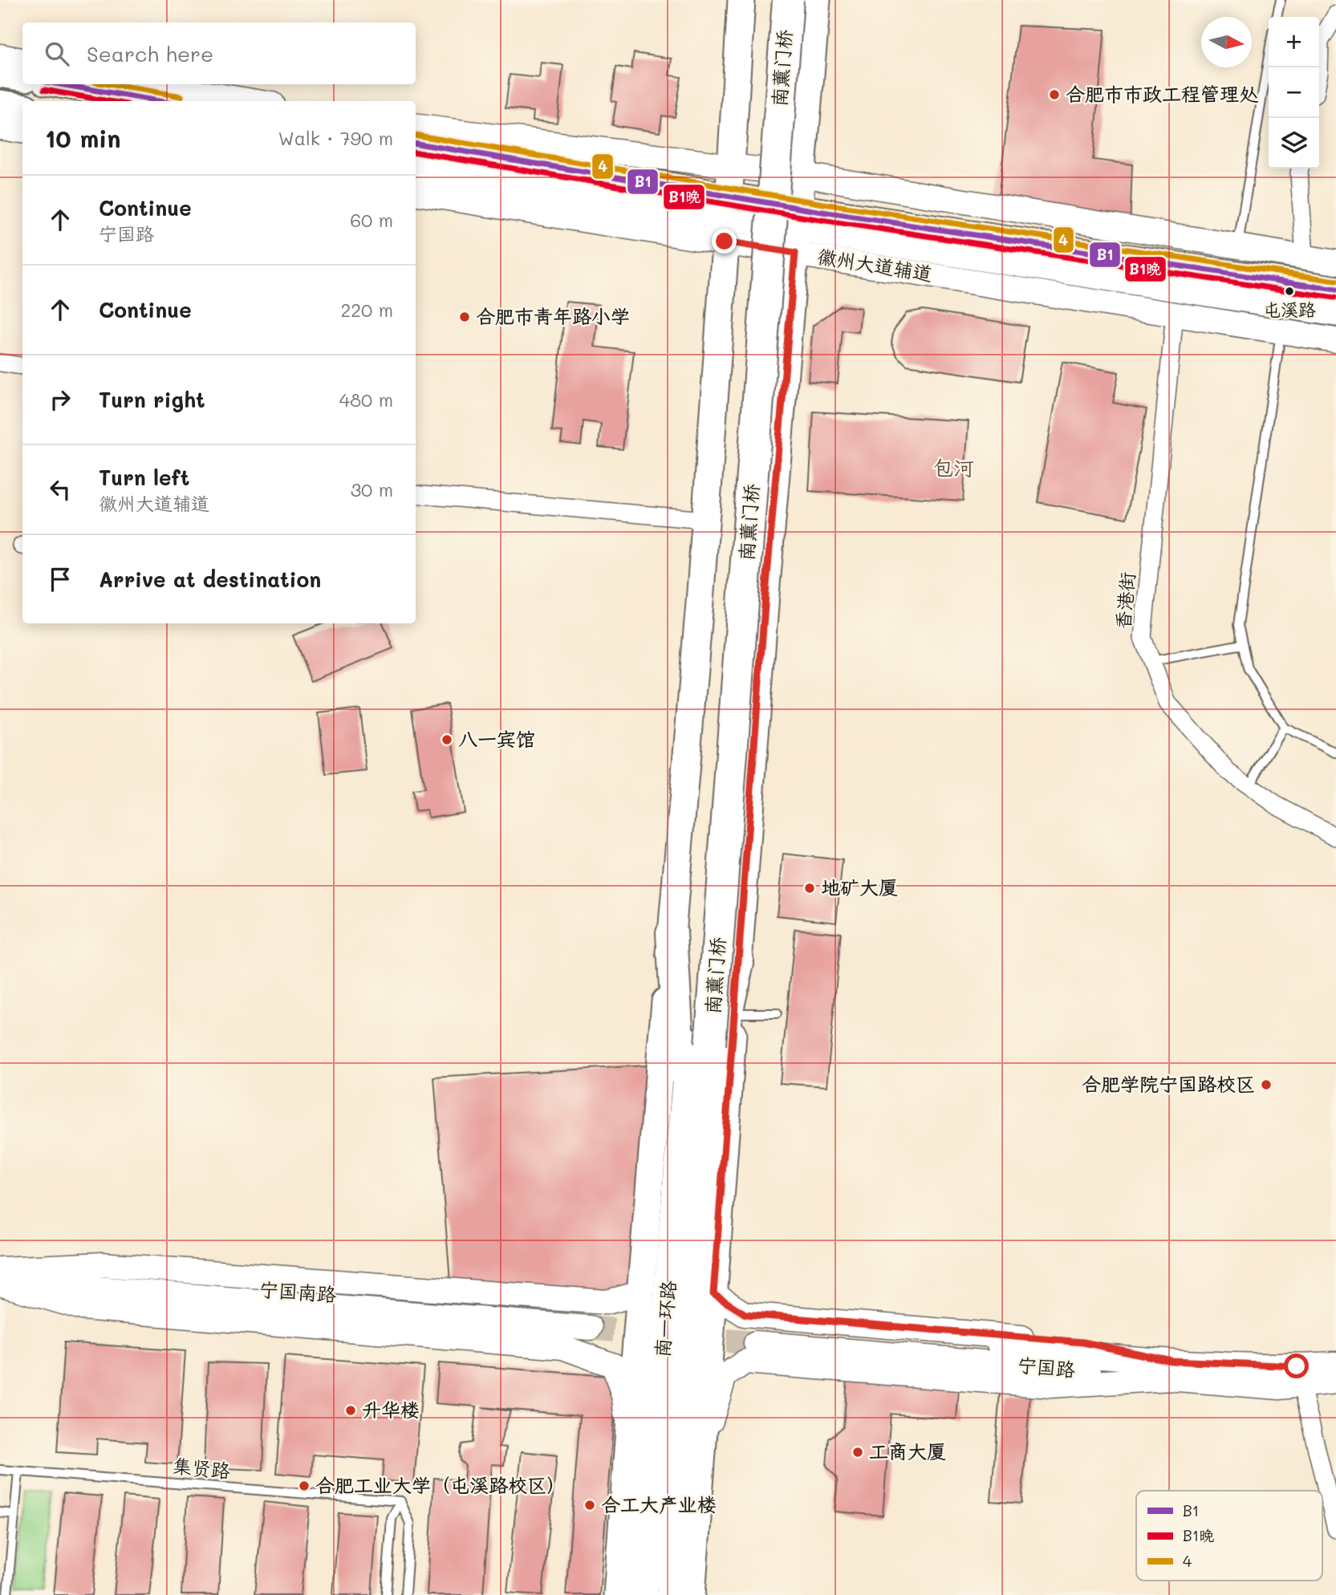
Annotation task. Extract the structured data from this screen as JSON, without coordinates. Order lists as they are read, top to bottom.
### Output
{
  "streets": {
    "highway": ["南薰门桥", "南一环路"],
    "main road": ["徽州大道辅道", "宁国南路", "宁国路"],
    "street": ["香港街"],
    "lane": ["集贤路"]
  },
  "crossings": [
    ["南薰门桥", "南一环路"],
    ["徽州大道辅道", "香港街"]
  ],
  "districts": ["包河"],
  "places": [
    "合肥市市政工程管理处",
    "屯溪路",
    "合肥市青年路小学",
    "八一宾馆",
    "地矿大厦",
    "合肥学院宁国路校区",
    "升华楼",
    "工商大厦",
    "合肥工业大学（屯溪路校区）",
    "合工大产业楼"
  ],
  "lines": ["transit line B1", "transit line 4", "transit line B1晚"],
  "legend": ["B1", "B1晚", "4"],
  "north": "right",
  "page": {
    "map_buttons": ["+", "−"],
    "search": "Search here",
    "heading": ["10 min", "Walk · 790 m"],
    "list": [
      ["Continue", "宁国路", "60 m"],
      ["Continue", "220 m"],
      ["Turn right", "480 m"],
      ["Turn left", "徽州大道辅道", "30 m"],
      "Arrive at destination"
    ]
  }
}
